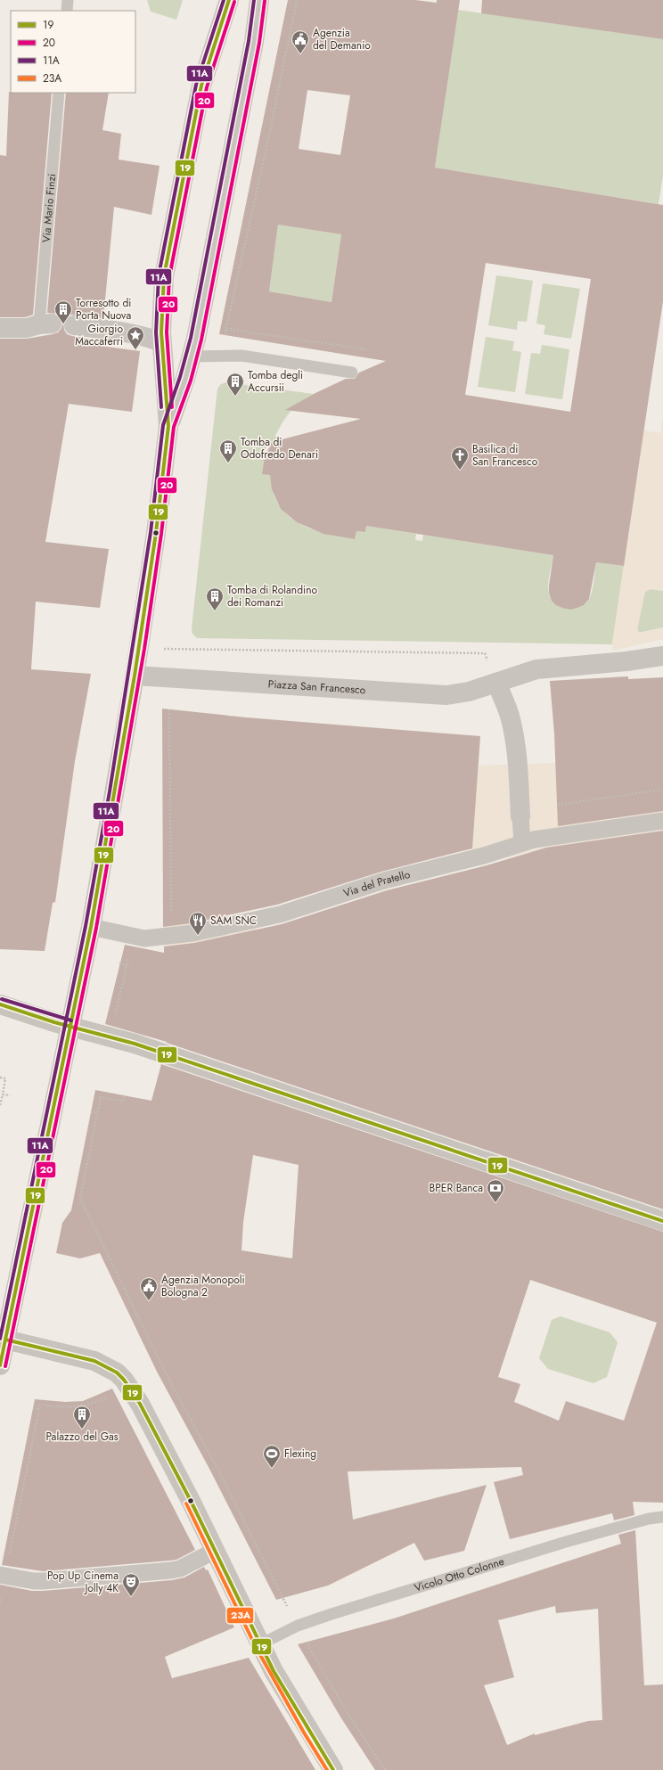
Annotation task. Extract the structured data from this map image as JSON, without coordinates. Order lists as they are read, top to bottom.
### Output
{
  "streets": {
    "street": ["Piazza San Francesco", "Via del Pratello"],
    "lane": ["Via Mario Finzi", "Vicolo Otto Colonne"]
  },
  "places": {
    "public building": ["Agenzia del Demanio", "Agenzia Monopoli Bologna 2"],
    "building": [
      "Torresotto di Porta Nuova",
      "Tomba degli Accursii",
      "Tomba di Odofredo Denari",
      "Tomba di Rolandino dei Romanzi",
      "Palazzo del Gas"
    ],
    "place": ["Giorgio Maccaferri"],
    "church": ["Basilica di San Francesco"],
    "restaurant": ["SAM SNC"],
    "bank": ["BPER Banca"],
    "sports": ["Flexing"],
    "theatre": ["Pop Up Cinema Jolly 4K"]
  },
  "lines": [
    "transit line 19",
    "transit line 11A",
    "transit line 20",
    "transit line 23A"
  ],
  "legend": [
    "19",
    "20",
    "11A",
    "23A"
  ]
}
